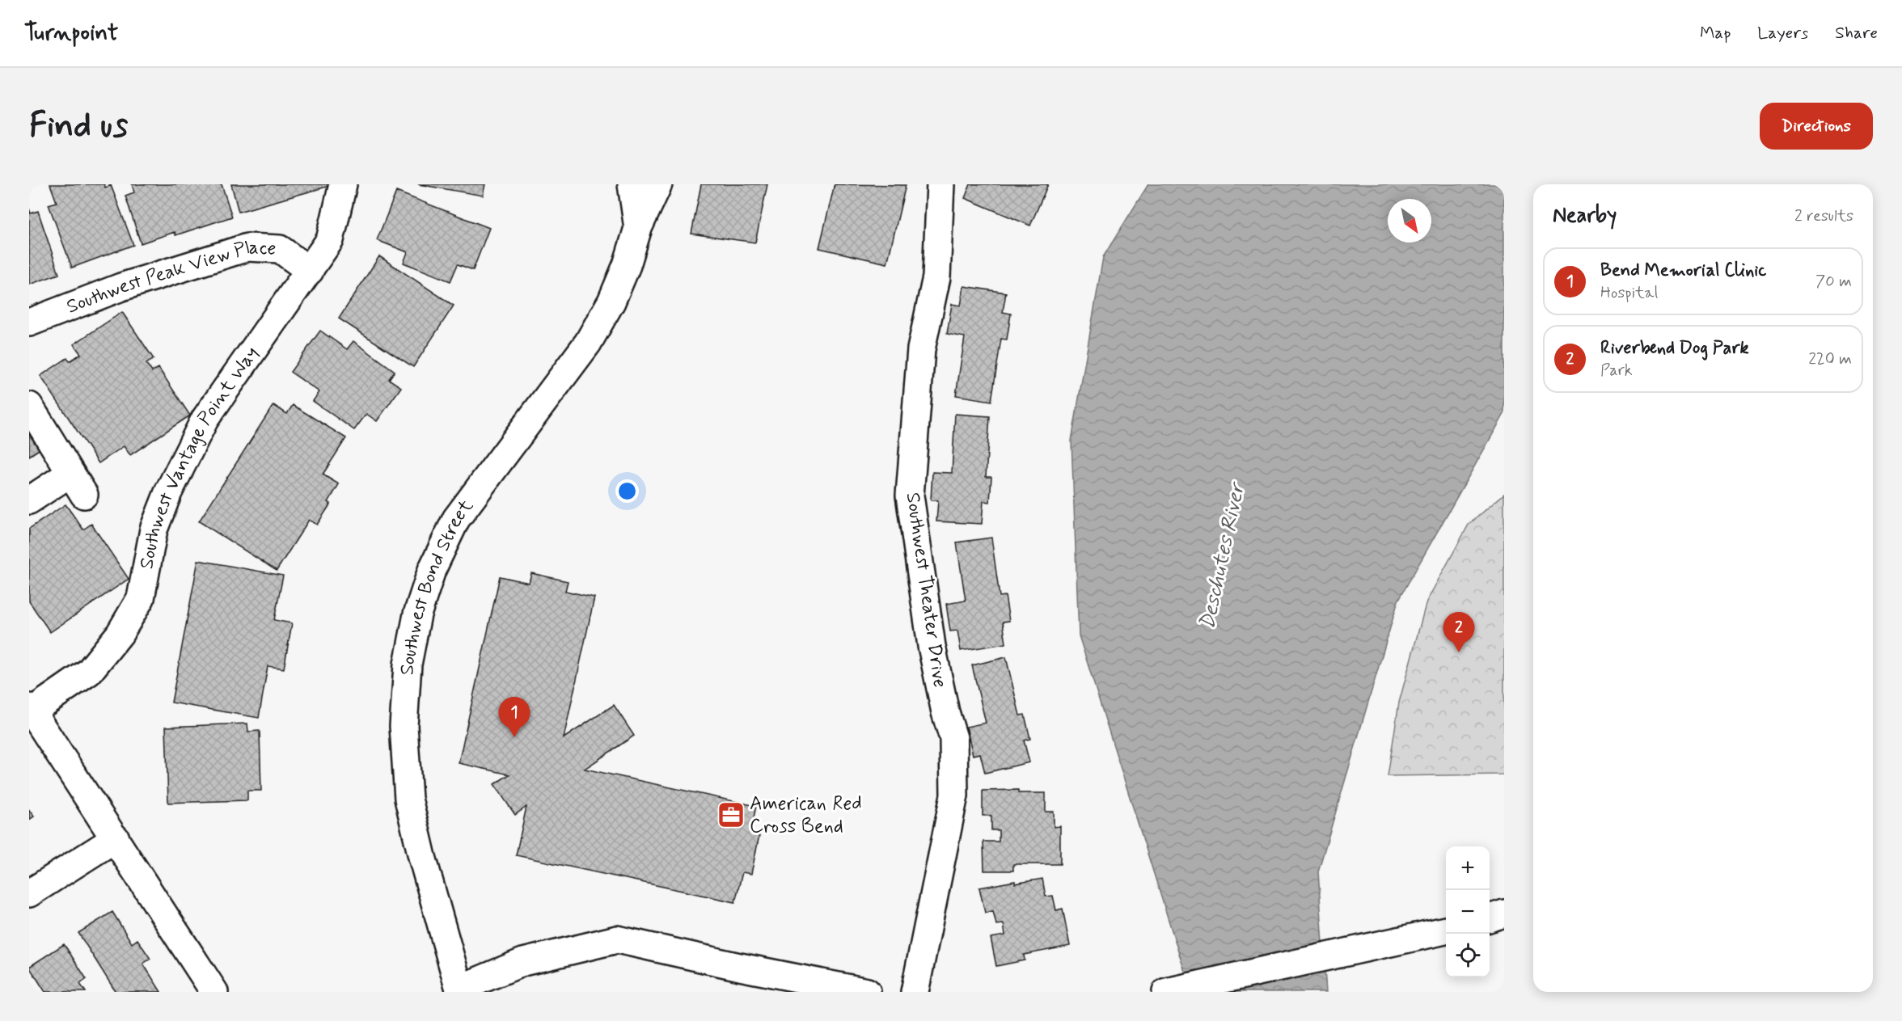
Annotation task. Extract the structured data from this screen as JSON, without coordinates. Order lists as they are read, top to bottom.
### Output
{
  "streets": {
    "street": [
      "Southwest Peak View Place",
      "Southwest Vantage Point Way",
      "Southwest Bond Street",
      "Southwest Theater Drive"
    ]
  },
  "crossings": [
    ["Southwest Peak View Place", "Southwest Vantage Point Way"]
  ],
  "water": ["Deschutes River"],
  "places": {
    "office": ["American Red Cross Bend"]
  },
  "north": "bottom right",
  "page": {
    "header": "Turnpoint",
    "nav": ["Map", "Layers", "Share"],
    "buttons": "Directions",
    "title": "Find us",
    "heading": ["Nearby", "2 results"],
    "list": [
      {
        "mark": "1",
        "name": "Bend Memorial Clinic",
        "note": "Hospital",
        "value": "70 m"
      },
      {
        "mark": "2",
        "name": "Riverbend Dog Park",
        "note": "Park",
        "value": "220 m"
      }
    ],
    "pins": ["2", "1"],
    "map_buttons": ["+", "−"]
  }
}
